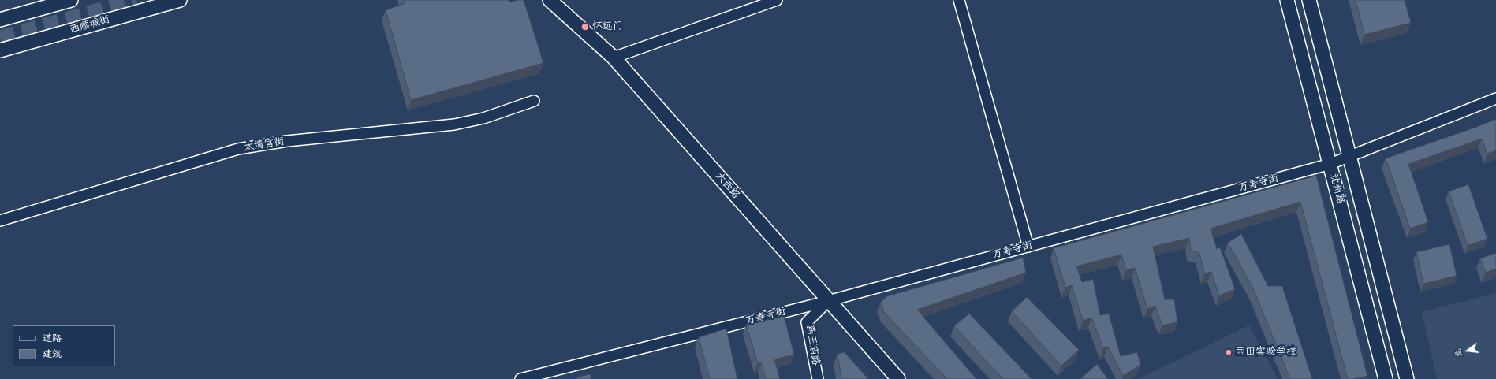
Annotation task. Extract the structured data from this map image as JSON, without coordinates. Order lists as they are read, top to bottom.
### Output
{
  "streets": {
    "main road": ["西顺城街", "大西路", "沈州路"],
    "street": ["太清宫街", "万寿寺街", "药王庙路"]
  },
  "crossings": [
    ["万寿寺街", "大西路"],
    ["万寿寺街", "沈州路"],
    ["万寿寺街", "药王庙路"],
    ["大西路", "药王庙路"]
  ],
  "places": ["怀远门", "雨田实验学校"],
  "legend": ["道路", "建筑"],
  "north": "left"
}
